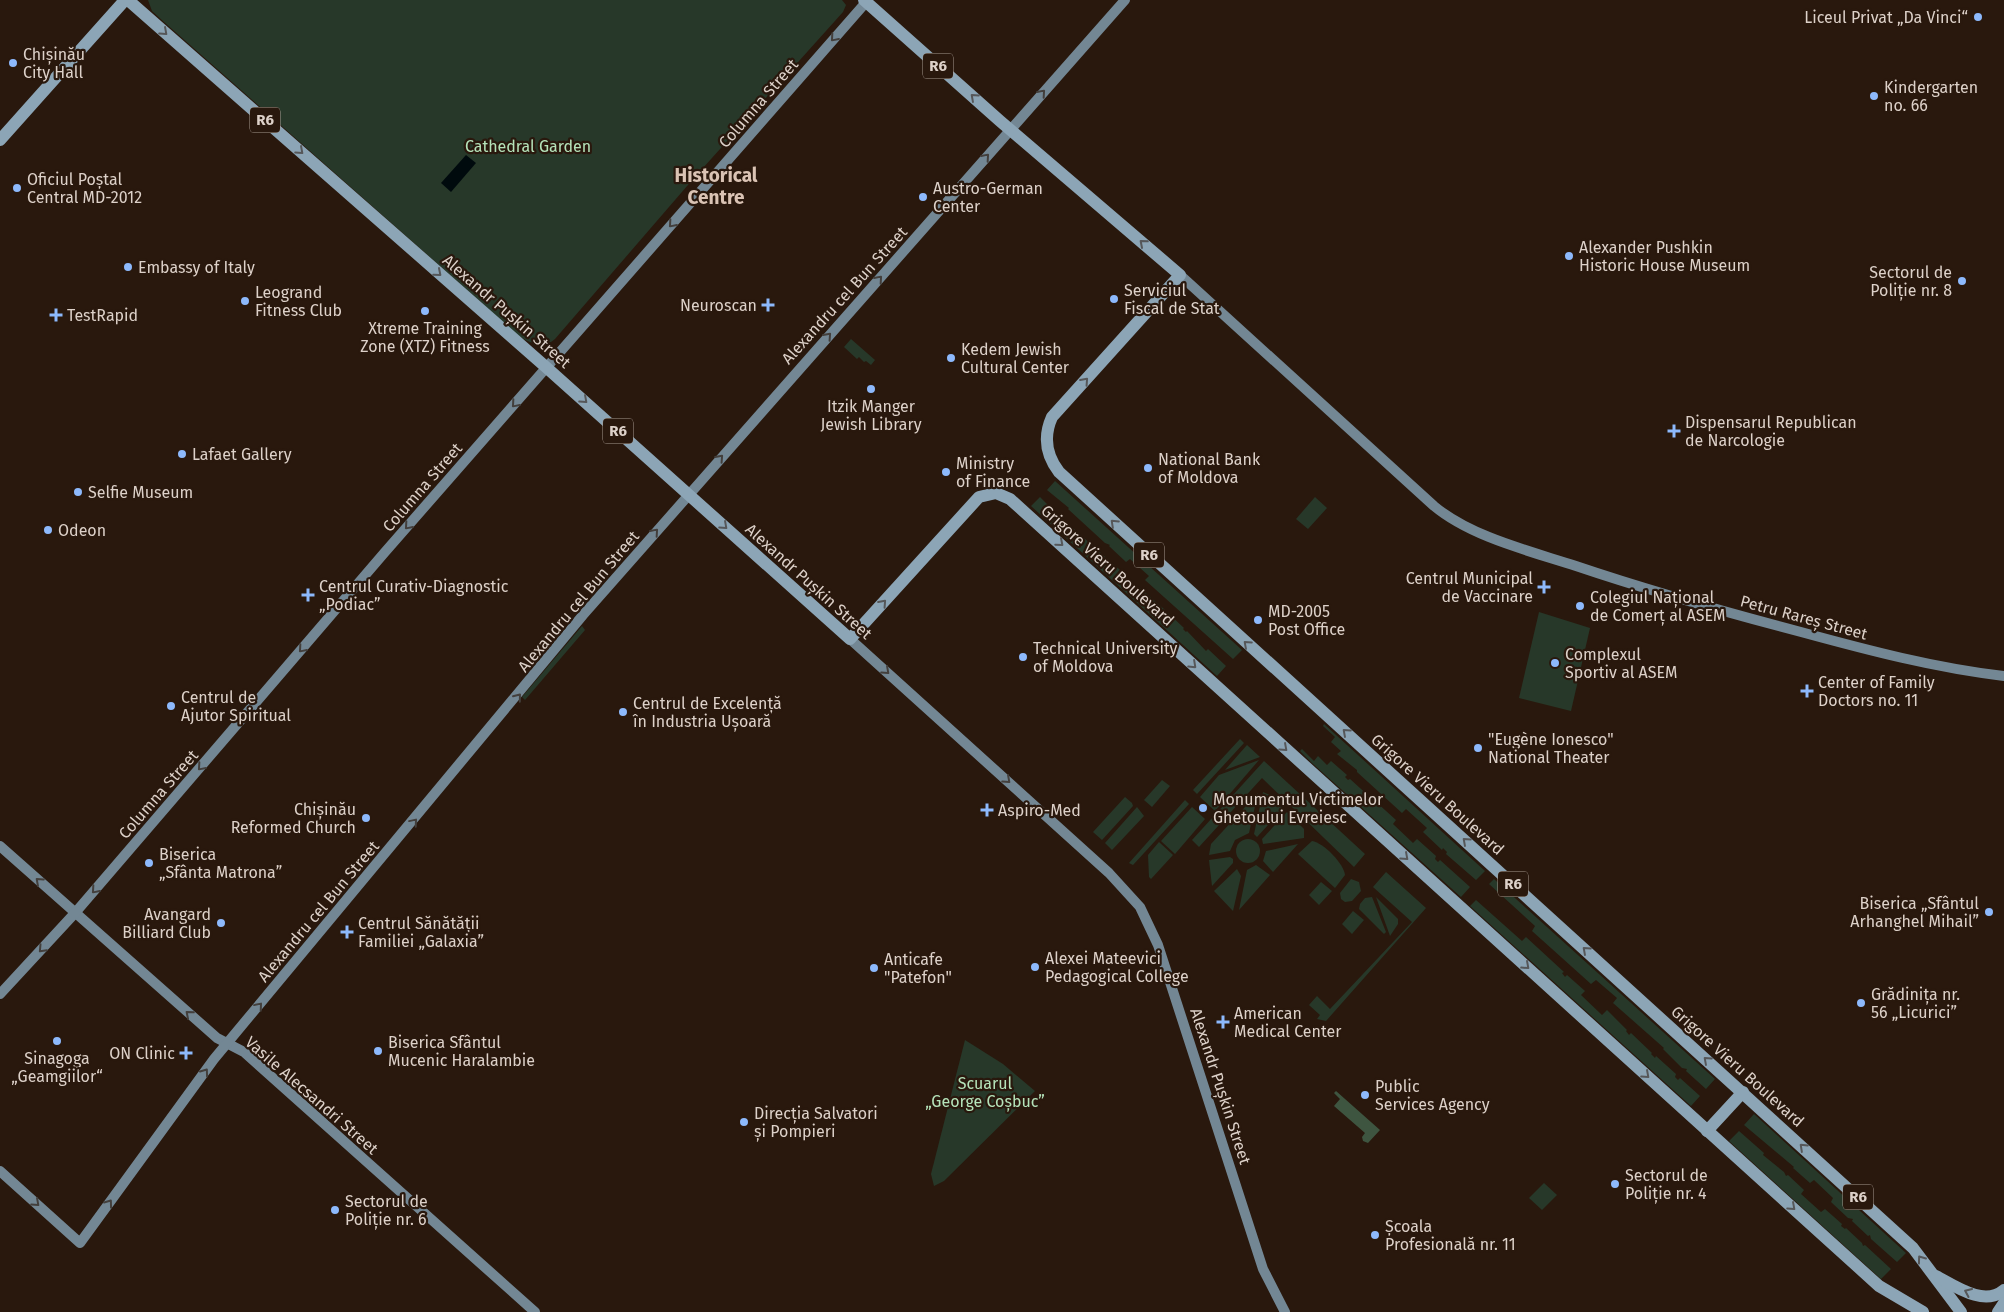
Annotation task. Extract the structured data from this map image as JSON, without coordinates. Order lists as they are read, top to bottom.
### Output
{
  "streets": {
    "main road": [
      "R6",
      "Columna Street",
      "Alexandru cel Bun Street",
      "Alexandr Pușkin Street",
      "Grigore Vieru Boulevard",
      "Petru Rareș Street",
      "Vasile Alecsandri Street"
    ]
  },
  "crossings": [
    ["R6", "Columna Street"],
    ["R6", "Alexandru cel Bun Street"],
    ["R6", "Grigore Vieru Boulevard"],
    ["R6", "Petru Rareș Street"],
    ["Columna Street", "Alexandr Pușkin Street"],
    ["Columna Street", "Vasile Alecsandri Street"],
    ["Alexandru cel Bun Street", "Alexandr Pușkin Street"],
    ["Alexandru cel Bun Street", "Vasile Alecsandri Street"],
    ["Alexandr Pușkin Street", "Grigore Vieru Boulevard"],
    ["Grigore Vieru Boulevard", "Petru Rareș Street"]
  ],
  "one_way": [
    "Columna Street",
    "Alexandru cel Bun Street",
    "Alexandr Pușkin Street",
    "Vasile Alecsandri Street"
  ],
  "districts": ["Historical Centre"],
  "parks": ["Cathedral Garden", "Scuarul „George Coșbuc”"],
  "places": {
    "other": [
      "Liceul Privat „Da Vinci“",
      "Chișinău City Hall",
      "Kindergarten no. 66",
      "Oficiul Poștal Central MD-2012",
      "Austro-German Center",
      "Alexander Pushkin Historic House Museum",
      "Embassy of Italy",
      "Sectorul de Poliție nr. 8",
      "Serviciul Fiscal de Stat",
      "Leogrand Fitness Club",
      "Xtreme Training Zone (XTZ) Fitness",
      "Kedem Jewish Cultural Center",
      "Itzik Manger Jewish Library",
      "Lafaet Gallery",
      "National Bank of Moldova",
      "Ministry of Finance",
      "Selfie Museum",
      "Odeon",
      "Colegiul Național de Comerț al ASEM",
      "MD-2005 Post Office",
      "Technical University of Moldova",
      "Complexul Sportiv al ASEM",
      "Centrul de Ajutor Spiritual",
      "Centrul de Excelență în Industria Ușoară",
      "\"Eugène Ionesco\" National Theater",
      "Monumentul Victimelor Ghetoului Evreiesc",
      "Chișinău Reformed Church",
      "Biserica „Sfânta Matrona”",
      "Biserica „Sfântul Arhanghel Mihail”",
      "Avangard Billiard Club",
      "Alexei Mateevici Pedagogical College",
      "Anticafe \"Patefon\"",
      "Grădinița nr. 56 „Licurici”",
      "Sinagoga „Geamgiilor“",
      "Biserica Sfântul Mucenic Haralambie",
      "Public Services Agency",
      "Direcția Salvatori și Pompieri",
      "Sectorul de Poliție nr. 4",
      "Sectorul de Poliție nr. 6",
      "Școala Profesională nr. 11"
    ],
    "health": [
      "Neuroscan",
      "TestRapid",
      "Dispensarul Republican de Narcologie",
      "Centrul Municipal de Vaccinare",
      "Centrul Curativ-Diagnostic „Podiac”",
      "Center of Family Doctors no. 11",
      "Aspiro-Med",
      "Centrul Sănătății Familiei „Galaxia”",
      "American Medical Center",
      "ON Clinic"
    ]
  }
}
